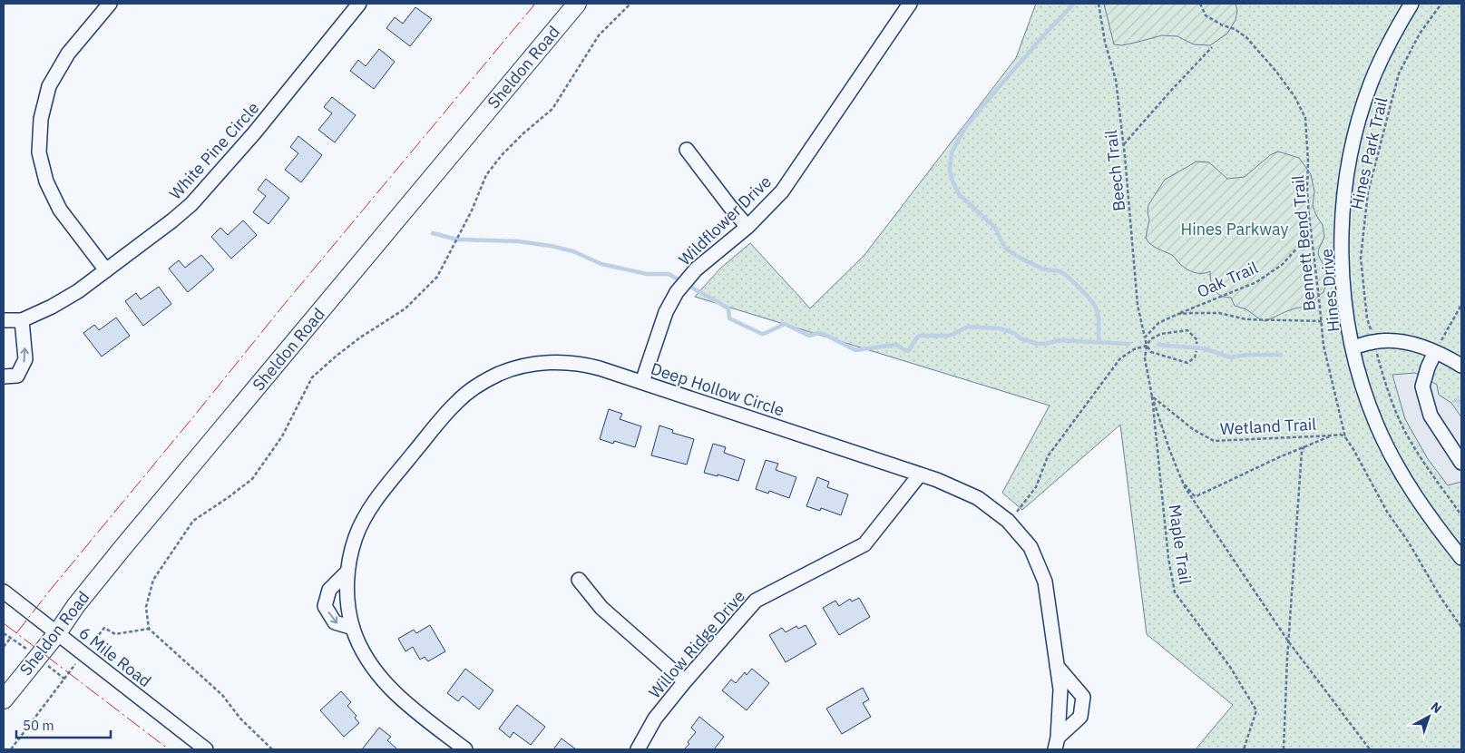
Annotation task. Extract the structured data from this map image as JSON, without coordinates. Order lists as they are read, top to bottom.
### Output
{
  "streets": {
    "main road": ["Sheldon Road"],
    "street": [
      "White Pine Circle",
      "Wildflower Drive",
      "Hines Drive",
      "Deep Hollow Circle",
      "Willow Ridge Drive",
      "6 Mile Road"
    ],
    "path": [
      "Hines Park Trail",
      "Beech Trail",
      "Bennett Bend Trail",
      "Oak Trail",
      "Wetland Trail",
      "Maple Trail"
    ]
  },
  "crossings": [
    ["Sheldon Road", "6 Mile Road"],
    ["Wildflower Drive", "Deep Hollow Circle"],
    ["Bennett Bend Trail", "Oak Trail"],
    ["Bennett Bend Trail", "Wetland Trail"],
    ["Deep Hollow Circle", "Willow Ridge Drive"],
    ["Wetland Trail", "Maple Trail"]
  ],
  "parks": ["Hines Parkway"],
  "scale_bar": "50 m",
  "north": "top right"
}
